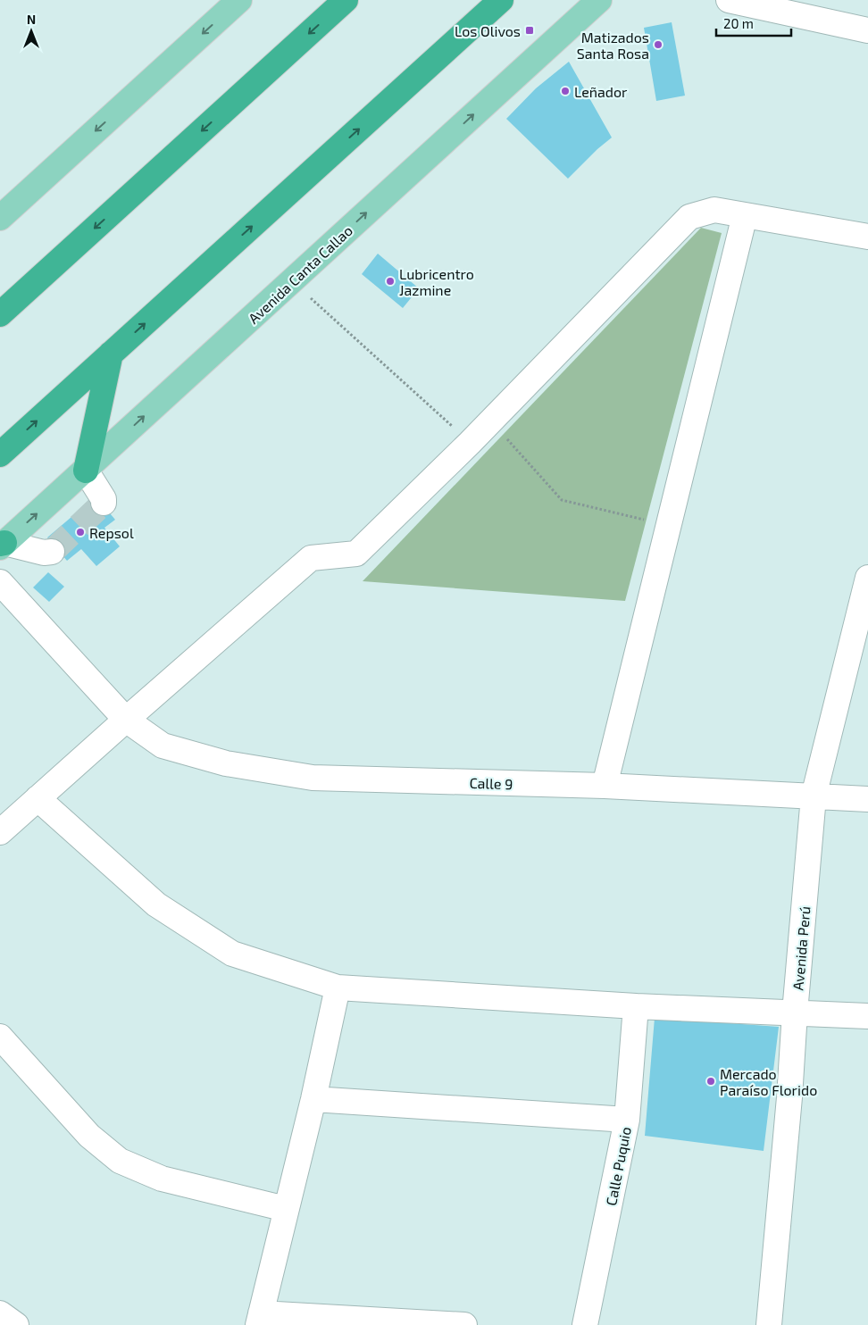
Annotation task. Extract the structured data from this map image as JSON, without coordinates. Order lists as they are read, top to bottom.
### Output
{
  "streets": {
    "main road": ["Avenida Canta Callao"],
    "street": ["Calle 9", "Avenida Perú", "Calle Puquio"]
  },
  "crossings": [
    ["Calle 9", "Avenida Perú"]
  ],
  "one_way": ["Avenida Canta Callao"],
  "places": {
    "transit": ["Los Olivos"],
    "other": [
      "Matizados Santa Rosa",
      "Leñador",
      "Lubricentro Jazmine",
      "Repsol",
      "Mercado Paraíso Florido"
    ]
  },
  "scale_bar": "20 m",
  "north": "top"
}
